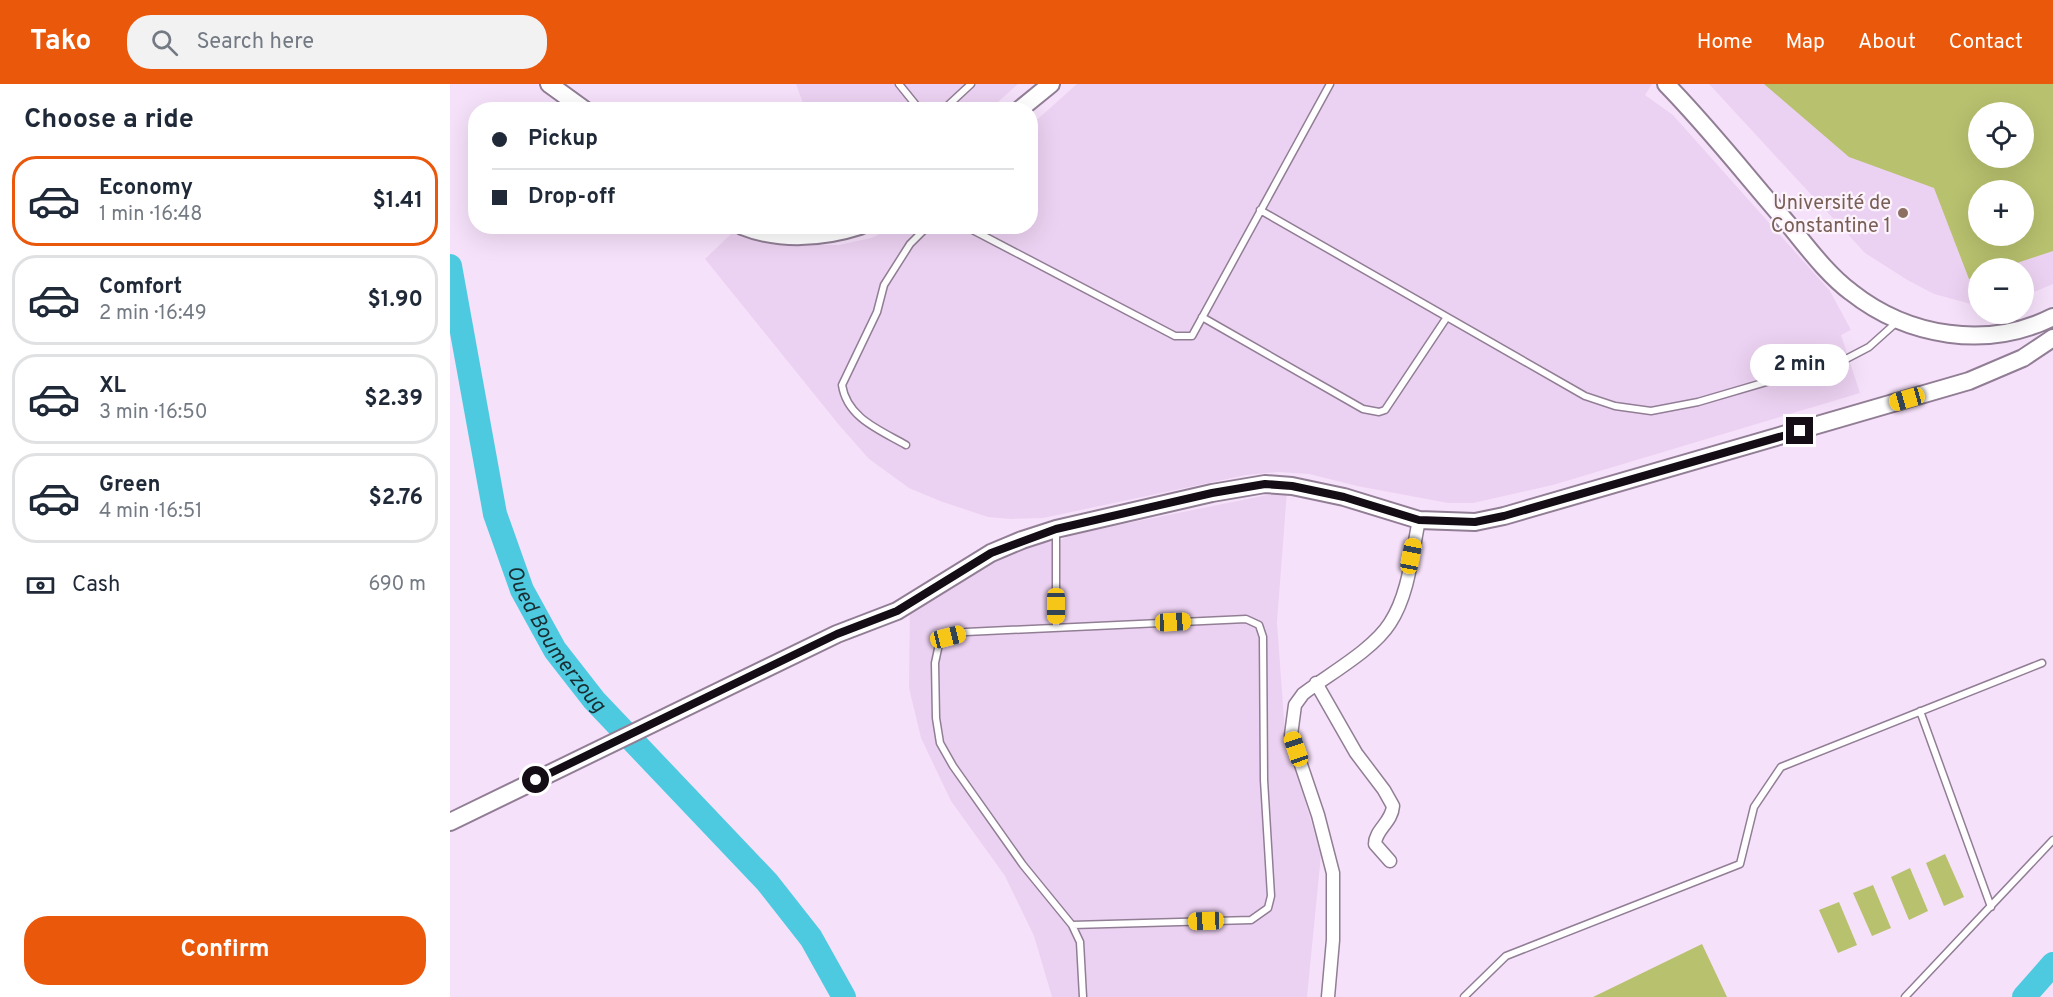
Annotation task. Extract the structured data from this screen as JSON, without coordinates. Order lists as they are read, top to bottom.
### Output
{
  "water": ["Oued Boumerzoug"],
  "places": ["Université de Constantine 1"],
  "page": {
    "header": "Tako",
    "search": "Search here",
    "nav": [
      "Home",
      "Map",
      "About",
      "Contact"
    ],
    "heading": "Choose a ride",
    "map_buttons": ["+", "−"],
    "banner": ["Pickup", "Drop-off"],
    "list": [
      {
        "name": "Economy",
        "note": "1 min · 16:48",
        "value": "$1.41"
      },
      {
        "name": "Comfort",
        "note": "2 min · 16:49",
        "value": "$1.90"
      },
      {
        "name": "XL",
        "note": "3 min · 16:50",
        "value": "$2.39"
      },
      {
        "name": "Green",
        "note": "4 min · 16:51",
        "value": "$2.76"
      }
    ],
    "bubble": "2 min",
    "pay": ["Cash", "690 m"],
    "buttons": "Confirm"
  }
}
